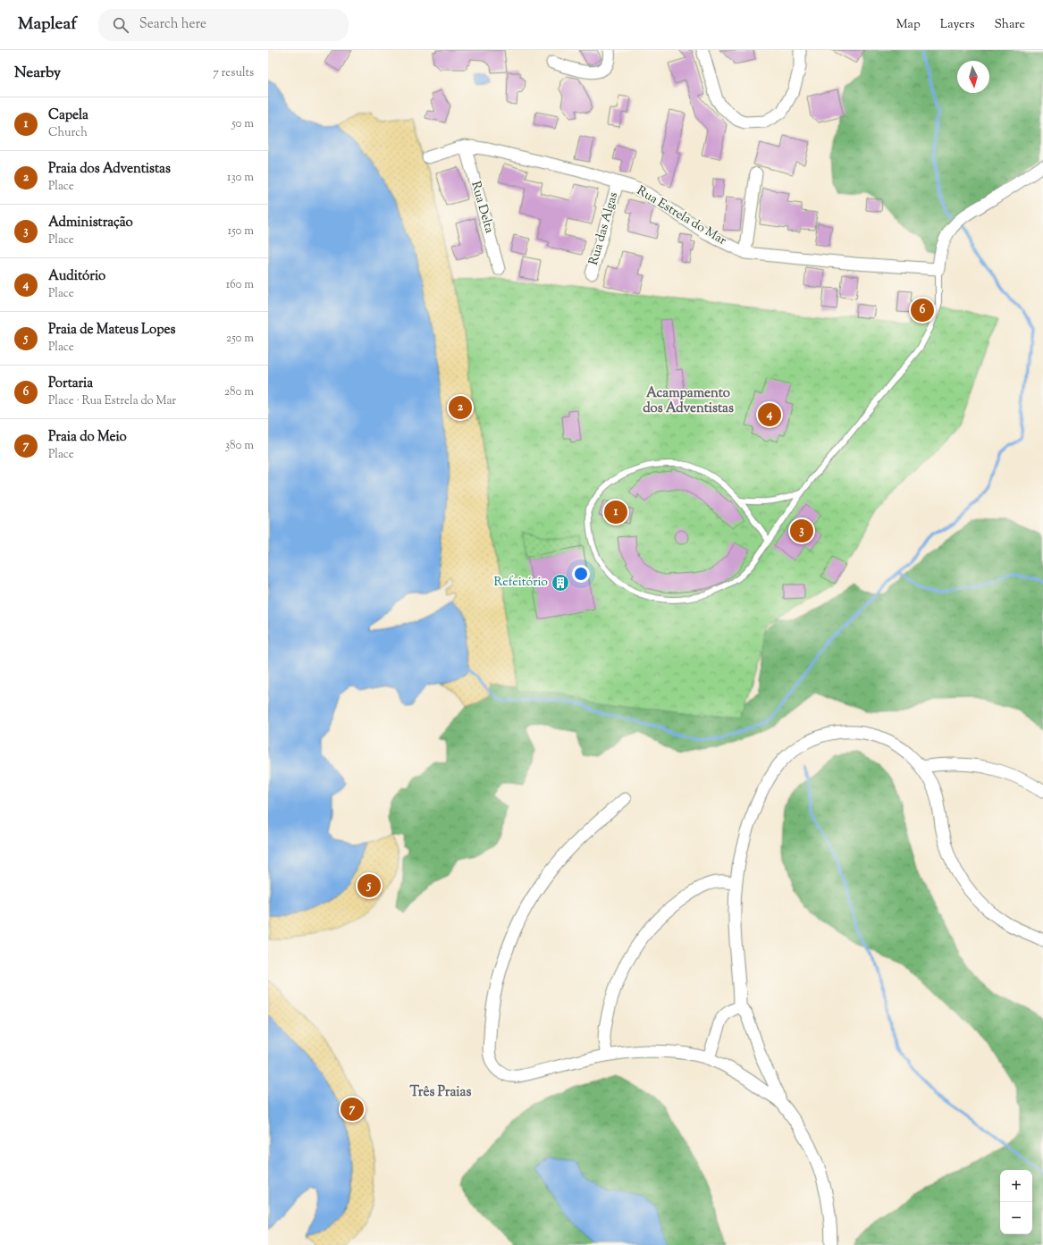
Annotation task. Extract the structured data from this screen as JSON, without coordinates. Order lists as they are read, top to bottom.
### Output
{
  "streets": {
    "street": ["Rua Delta", "Rua Estrela do Mar", "Rua das Algas"]
  },
  "crossings": [
    ["Rua Delta", "Rua Estrela do Mar"],
    ["Rua Estrela do Mar", "Rua das Algas"]
  ],
  "districts": ["Acampamento dos Adventistas", "Três Praias"],
  "places": {
    "building": ["Refeitório"]
  },
  "north": "bottom",
  "page": {
    "header": "Mapleaf",
    "search": "Search here",
    "nav": ["Map", "Layers", "Share"],
    "heading": ["Nearby", "7 results"],
    "list": [
      {
        "mark": "1",
        "name": "Capela",
        "note": "Church",
        "value": "50 m"
      },
      {
        "mark": "2",
        "name": "Praia dos Adventistas",
        "note": "Place",
        "value": "130 m"
      },
      {
        "mark": "3",
        "name": "Administração",
        "note": "Place",
        "value": "150 m"
      },
      {
        "mark": "4",
        "name": "Auditório",
        "note": "Place",
        "value": "160 m"
      },
      {
        "mark": "5",
        "name": "Praia de Mateus Lopes",
        "note": "Place",
        "value": "250 m"
      },
      {
        "mark": "6",
        "name": "Portaria",
        "note": "Place · Rua Estrela do Mar",
        "value": "280 m"
      },
      {
        "mark": "7",
        "name": "Praia do Meio",
        "note": "Place",
        "value": "380 m"
      }
    ],
    "pins": [
      "6",
      "2",
      "4",
      "1",
      "3",
      "5",
      "7"
    ],
    "map_buttons": ["+", "−"]
  }
}
